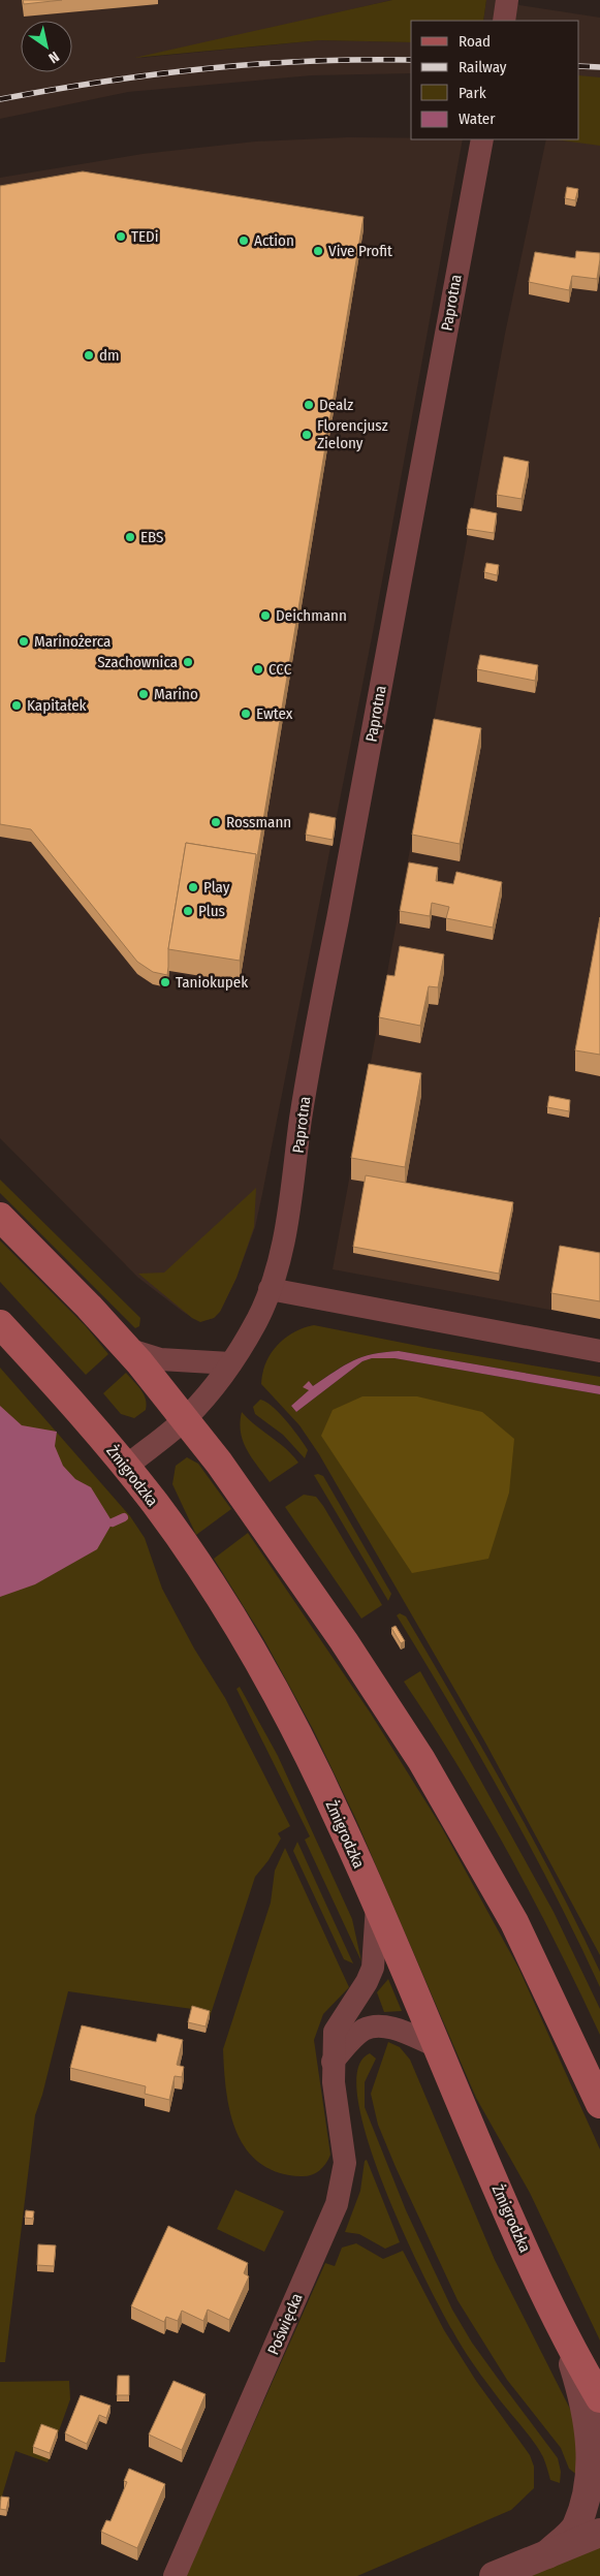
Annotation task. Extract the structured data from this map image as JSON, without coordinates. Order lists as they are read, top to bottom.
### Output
{
  "streets": {
    "main road": ["Żmigrodzka"],
    "street": ["Paprotna", "Poświęcka"]
  },
  "crossings": [
    ["Paprotna", "Żmigrodzka"],
    ["Żmigrodzka", "Poświęcka"]
  ],
  "places": [
    "TEDi",
    "Action",
    "Vive Profit",
    "dm",
    "Dealz",
    "Florencjusz Zielony",
    "EBS",
    "Deichmann",
    "Marinożerca",
    "Szachownica",
    "CCC",
    "Marino",
    "Kapitałek",
    "Ewtex",
    "Rossmann",
    "Play",
    "Plus",
    "Taniokupek"
  ],
  "legend": [
    "Road",
    "Railway",
    "Park",
    "Water"
  ],
  "north": "bottom right"
}
